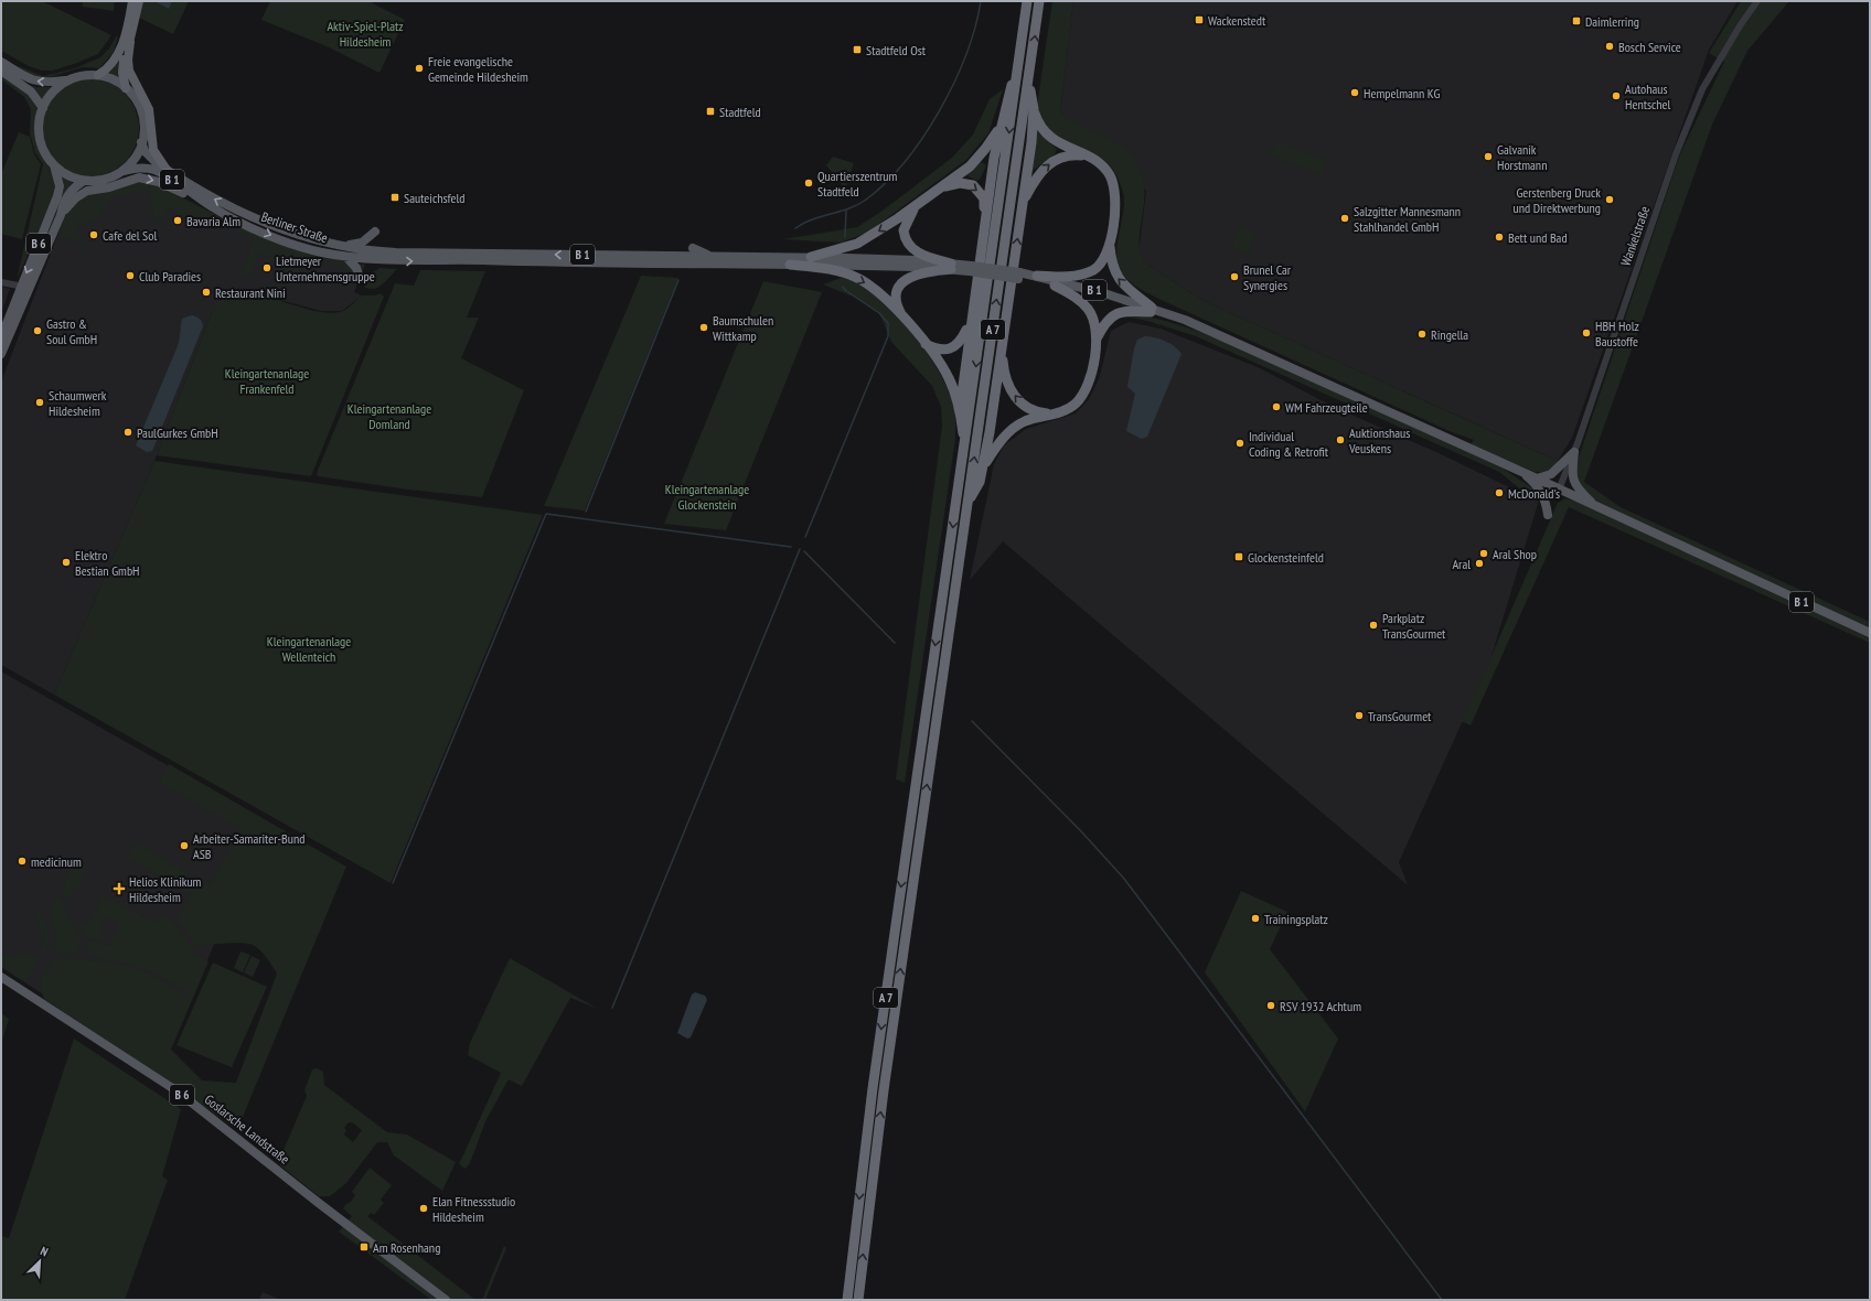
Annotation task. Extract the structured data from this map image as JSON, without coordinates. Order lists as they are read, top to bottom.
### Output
{
  "streets": {
    "highway": ["A 7"],
    "main road": [
      "B 1",
      "Berliner Straße",
      "B 6",
      "Goslarsche Landstraße"
    ],
    "street": ["Wankelstraße"]
  },
  "crossings": [
    ["B 1", "Berliner Straße"],
    ["B 1", "Wankelstraße"],
    ["Berliner Straße", "B 6"]
  ],
  "parks": [
    "Aktiv-Spiel-Platz Hildesheim",
    "Kleingartenanlage Frankenfeld",
    "Kleingartenanlage Domland",
    "Kleingartenanlage Glockenstein",
    "Kleingartenanlage Wellenteich"
  ],
  "places": {
    "transit": [
      "Wackenstedt",
      "Daimlerring",
      "Stadtfeld Ost",
      "Stadtfeld",
      "Sauteichsfeld",
      "Glockensteinfeld",
      "Am Rosenhang"
    ],
    "other": [
      "Bosch Service",
      "Freie evangelische Gemeinde Hildesheim",
      "Hempelmann KG",
      "Autohaus Hentschel",
      "Galvanik Horstmann",
      "Quartierszentrum Stadtfeld",
      "Gerstenberg Druck und Direktwerbung",
      "Salzgitter Mannesmann Stahlhandel GmbH",
      "Bavaria Alm",
      "Cafe del Sol",
      "Bett und Bad",
      "Lietmeyer Unternehmensgruppe",
      "Club Paradies",
      "Brunel Car Synergies",
      "Restaurant Nini",
      "Baumschulen Wittkamp",
      "Gastro & Soul GmbH",
      "HBH Holz Baustoffe",
      "Ringella",
      "Schaumwerk Hildesheim",
      "WM Fahrzeugteile",
      "PaulGurkes GmbH",
      "Auktionshaus Veuskens",
      "Individual Coding & Retrofit",
      "McDonald's",
      "Aral Shop",
      "Elektro Bestian GmbH",
      "Aral",
      "Parkplatz TransGourmet",
      "TransGourmet",
      "Arbeiter-Samariter-Bund ASB",
      "medicinum",
      "Trainingsplatz",
      "RSV 1932 Achtum",
      "Elan Fitnessstudio Hildesheim"
    ],
    "health": ["Helios Klinikum Hildesheim"]
  },
  "north": "top right"
}
